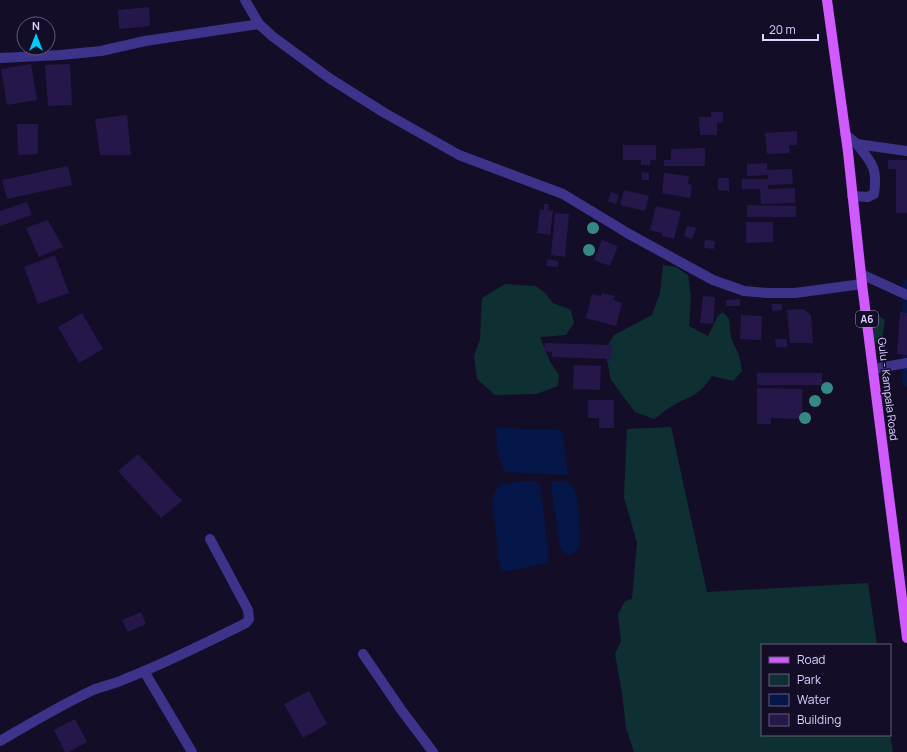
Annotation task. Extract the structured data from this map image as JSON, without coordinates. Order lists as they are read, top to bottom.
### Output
{
  "streets": {
    "main road": ["A6", "Gulu - Kampala Road"]
  },
  "legend": [
    "Road",
    "Park",
    "Water",
    "Building"
  ],
  "scale_bar": "20 m",
  "north": "top"
}
